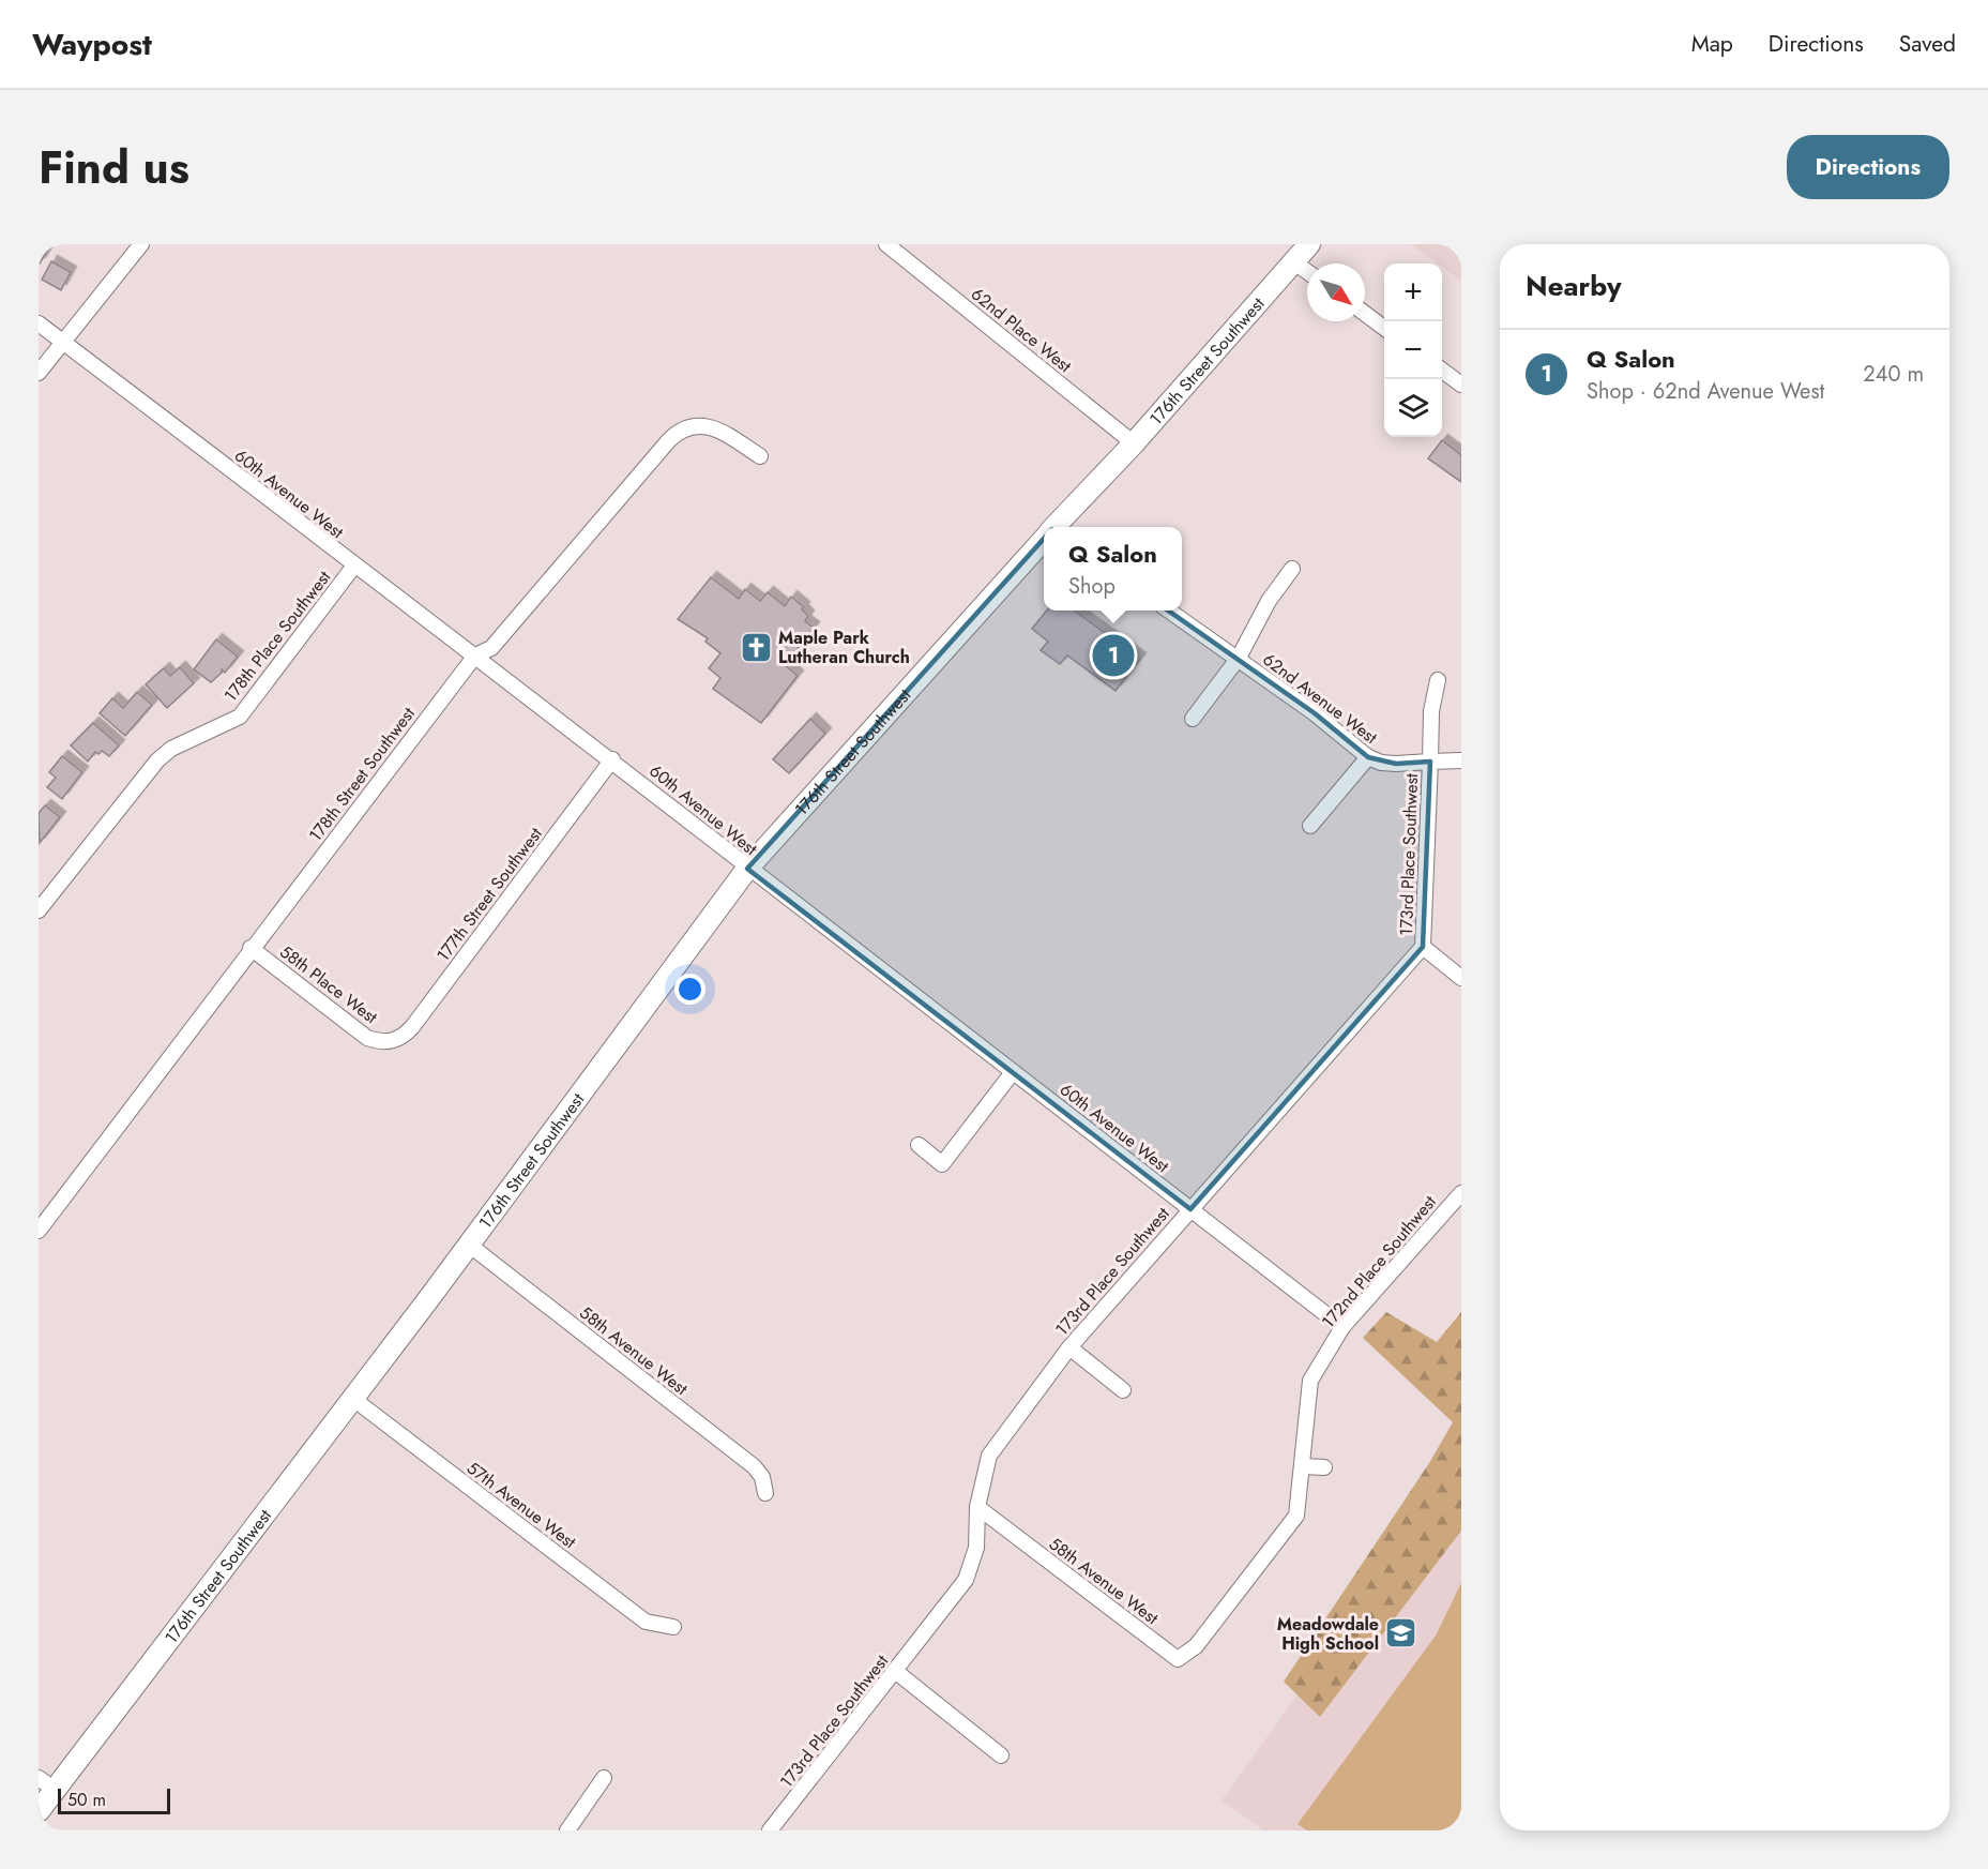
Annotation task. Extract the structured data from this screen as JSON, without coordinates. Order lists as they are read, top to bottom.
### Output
{
  "streets": {
    "street": [
      "62nd Place West",
      "176th Street Southwest",
      "60th Avenue West",
      "178th Place Southwest",
      "62nd Avenue West",
      "178th Street Southwest",
      "173rd Place Southwest",
      "177th Street Southwest",
      "58th Place West",
      "172nd Place Southwest",
      "58th Avenue West",
      "57th Avenue West"
    ]
  },
  "crossings": [
    ["62nd Place West", "176th Street Southwest"],
    ["176th Street Southwest", "60th Avenue West"],
    ["176th Street Southwest", "58th Avenue West"],
    ["176th Street Southwest", "57th Avenue West"],
    ["60th Avenue West", "178th Place Southwest"],
    ["60th Avenue West", "178th Street Southwest"],
    ["60th Avenue West", "173rd Place Southwest"],
    ["60th Avenue West", "177th Street Southwest"],
    ["60th Avenue West", "172nd Place Southwest"],
    ["62nd Avenue West", "173rd Place Southwest"],
    ["178th Street Southwest", "58th Place West"],
    ["173rd Place Southwest", "58th Avenue West"],
    ["177th Street Southwest", "58th Place West"],
    ["172nd Place Southwest", "58th Avenue West"]
  ],
  "places": {
    "church": ["Maple Park Lutheran Church"],
    "school or university": ["Meadowdale High School"]
  },
  "scale_bar": "50 m",
  "north": "bottom right",
  "page": {
    "header": "Waypost",
    "nav": ["Map", "Directions", "Saved"],
    "title": "Find us",
    "buttons": "Directions",
    "heading": "Nearby",
    "map_buttons": ["+", "−"],
    "list": [
      {
        "mark": "1",
        "name": "Q Salon",
        "note": "Shop · 62nd Avenue West",
        "value": "240 m"
      }
    ],
    "popup": ["Q Salon", "Shop"],
    "pins": "1",
    "scale": "50 m"
  }
}
